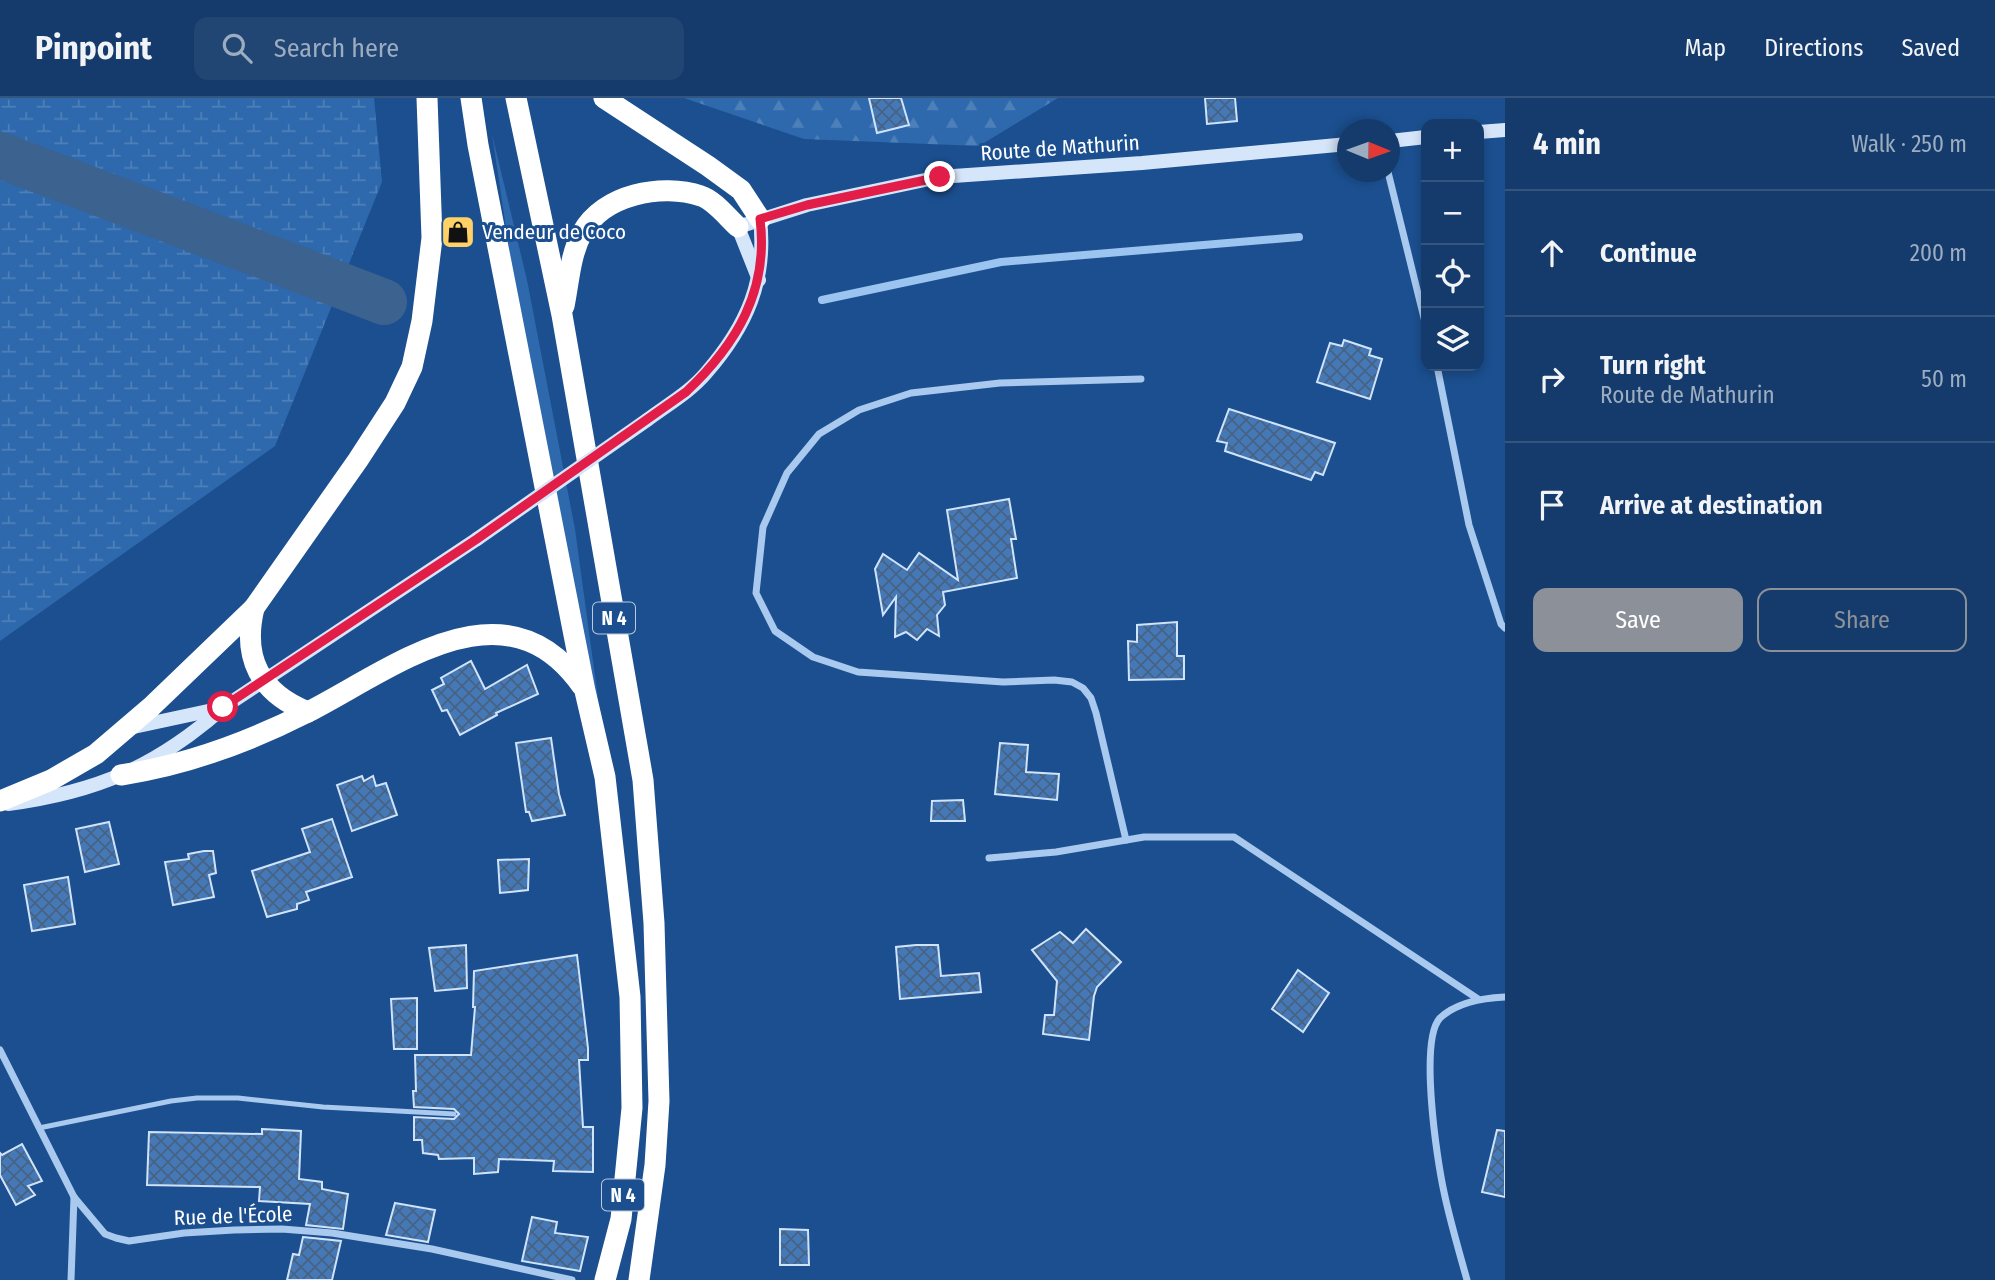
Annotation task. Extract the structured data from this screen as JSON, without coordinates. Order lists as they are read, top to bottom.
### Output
{
  "streets": {
    "highway": ["N 4"],
    "main road": ["Route de Mathurin"],
    "street": ["Rue de l'École"]
  },
  "places": {
    "shop": ["Vendeur de Coco"]
  },
  "north": "right",
  "page": {
    "header": "Pinpoint",
    "search": "Search here",
    "nav": ["Map", "Directions", "Saved"],
    "heading": ["4 min", "Walk · 250 m"],
    "map_buttons": ["+", "−"],
    "list": [
      ["Continue", "200 m"],
      ["Turn right", "Route de Mathurin", "50 m"],
      "Arrive at destination"
    ],
    "buttons": ["Save", "Share"]
  }
}
